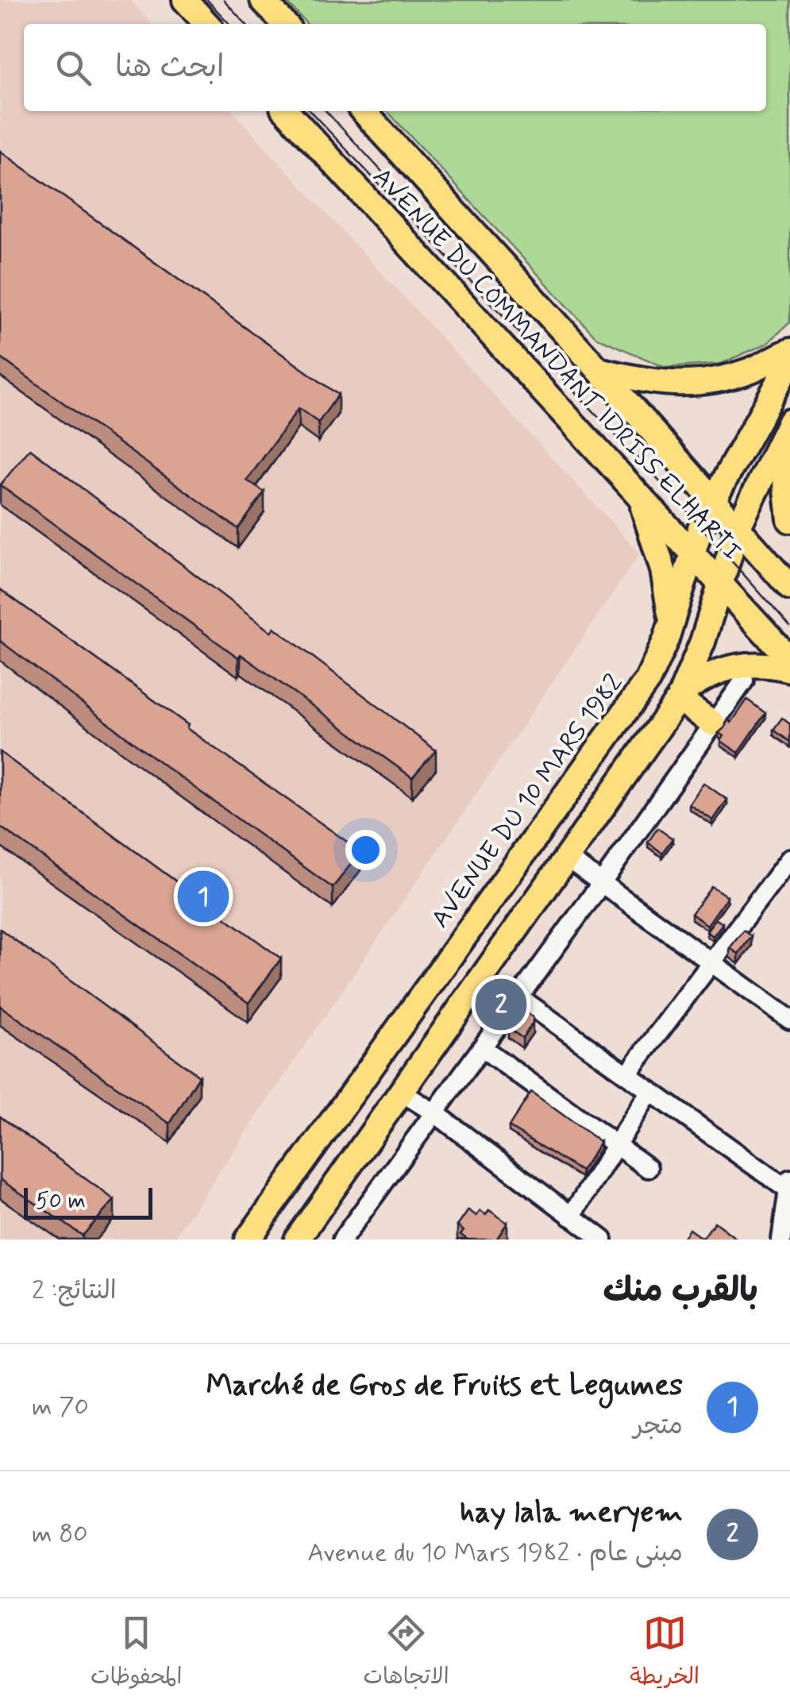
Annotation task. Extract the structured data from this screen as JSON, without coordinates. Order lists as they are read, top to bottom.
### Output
{
  "streets": {
    "main road": ["AVENUE DU COMMANDANT IDRISS ELHARTI", "AVENUE DU 10 MARS 1982"]
  },
  "crossings": [
    ["AVENUE DU COMMANDANT IDRISS ELHARTI", "AVENUE DU 10 MARS 1982"]
  ],
  "scale_bar": "50 m",
  "page": {
    "search": "ابحث هنا",
    "pins": ["1", "2"],
    "scale": "50 m",
    "heading": ["بالقرب منك", "النتائج: 2"],
    "list": [
      {
        "mark": "1",
        "name": "Marché de Gros de Fruits et Legumes",
        "note": "متجر",
        "value": "70 m"
      },
      {
        "mark": "2",
        "name": "hay lala meryem",
        "note": "مبنى عام · Avenue du 10 Mars 1982",
        "value": "80 m"
      }
    ],
    "nav": ["الخريطة", "الاتجاهات", "المحفوظات"]
  }
}
